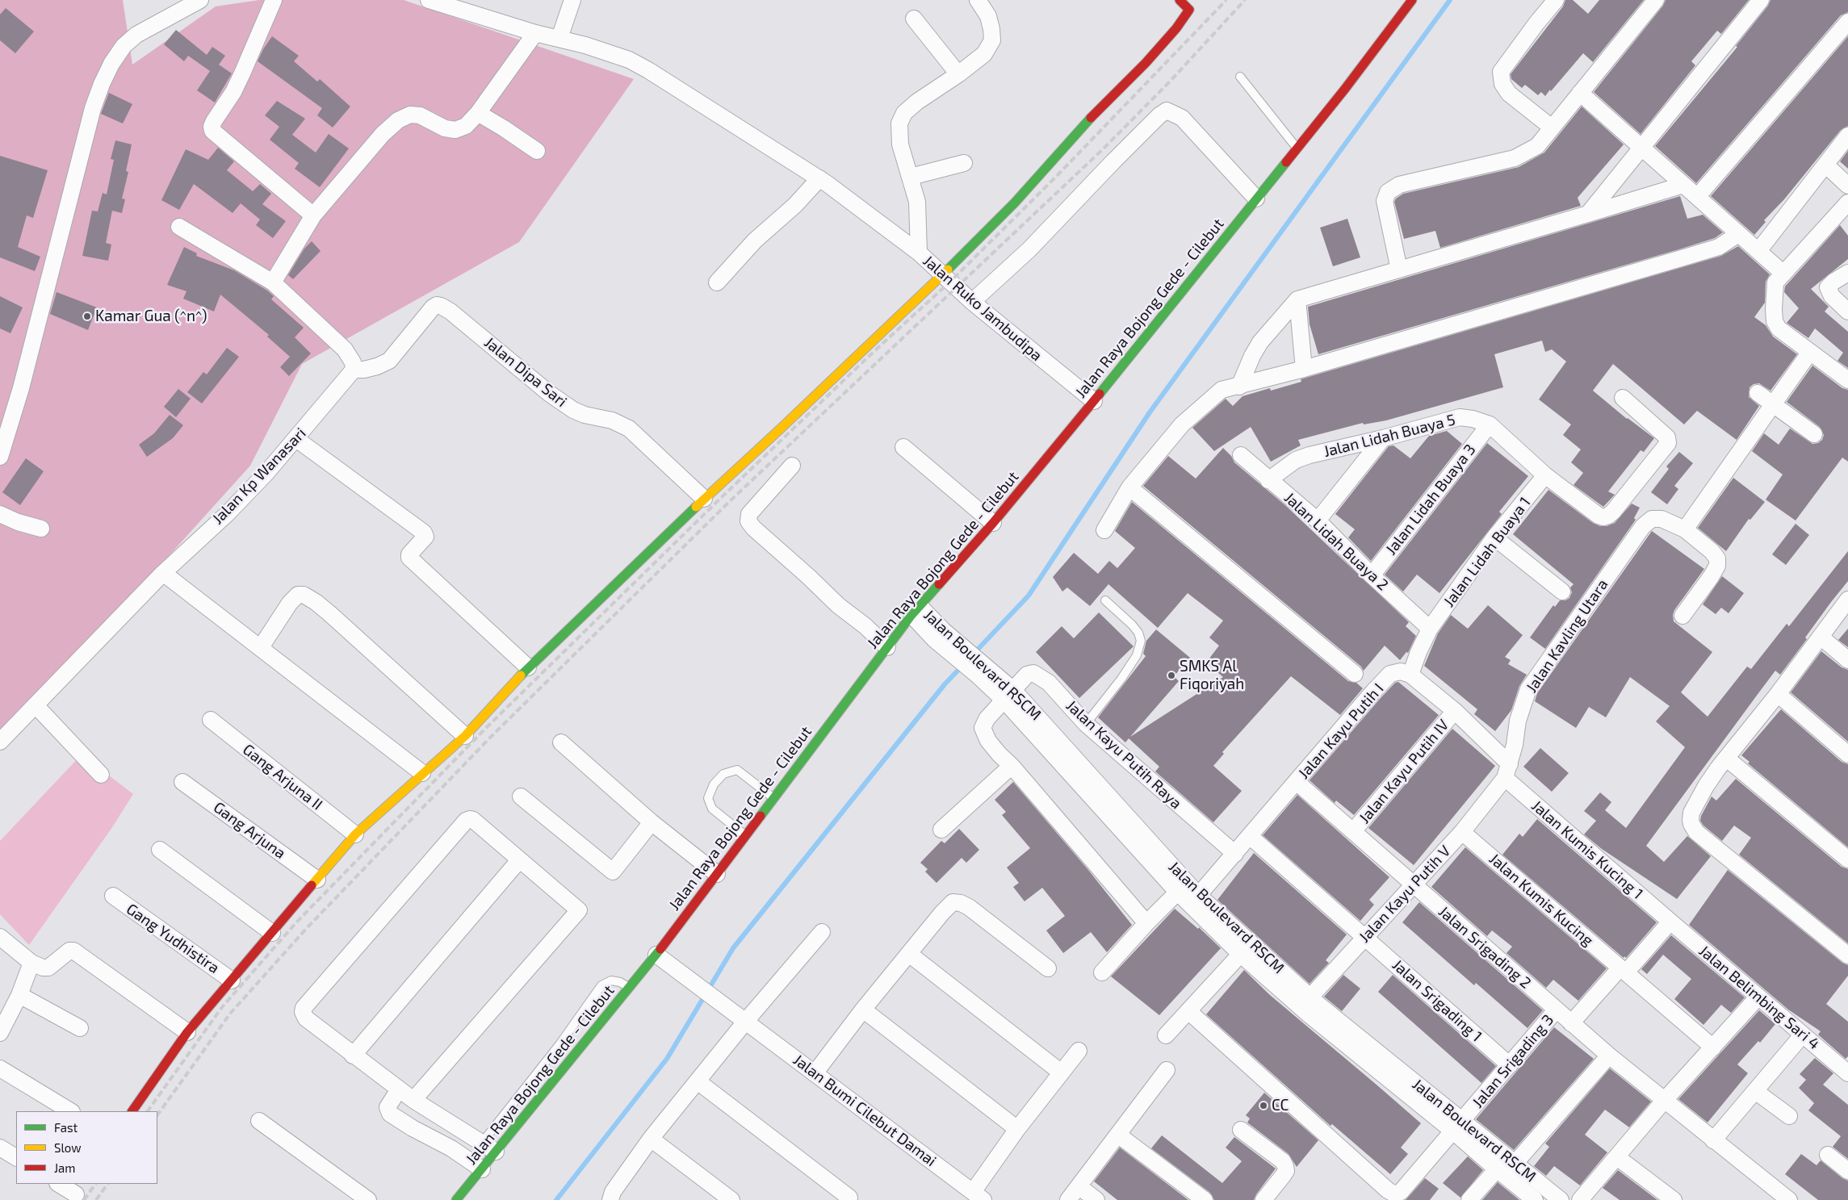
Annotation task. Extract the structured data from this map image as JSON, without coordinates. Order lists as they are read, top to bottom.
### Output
{
  "streets": {
    "street": [
      "Jalan Ruko Jambudipa",
      "Jalan Raya Bojong Gede - Cilebut",
      "Jalan Dipa Sari",
      "Jalan Lidah Buaya 5",
      "Jalan Kp Wanasari",
      "Jalan Lidah Buaya 3",
      "Jalan Lidah Buaya 2",
      "Jalan Lidah Buaya 1",
      "Jalan Kavling Utara",
      "Jalan Boulevard RSCM",
      "Jalan Kayu Putih I",
      "Jalan Kayu Putih Raya",
      "Jalan Kayu Putih IV",
      "Gang Arjuna II",
      "Gang Arjuna",
      "Jalan Kumis Kucing 1",
      "Jalan Kayu Putih V",
      "Jalan Kumis Kucing",
      "Gang Yudhistira",
      "Jalan Srigading 2",
      "Jalan Belimbing Sari 4",
      "Jalan Srigading 1",
      "Jalan Srigading 3",
      "Jalan Bumi Cilebut Damai"
    ]
  },
  "crossings": [
    ["Jalan Ruko Jambudipa", "Jalan Raya Bojong Gede - Cilebut"],
    ["Jalan Raya Bojong Gede - Cilebut", "Jalan Boulevard RSCM"],
    ["Jalan Raya Bojong Gede - Cilebut", "Jalan Bumi Cilebut Damai"],
    ["Jalan Dipa Sari", "Jalan Kp Wanasari"],
    ["Jalan Lidah Buaya 5", "Jalan Lidah Buaya 3"],
    ["Jalan Lidah Buaya 5", "Jalan Lidah Buaya 2"],
    ["Jalan Lidah Buaya 5", "Jalan Lidah Buaya 1"],
    ["Jalan Lidah Buaya 3", "Jalan Lidah Buaya 2"],
    ["Jalan Lidah Buaya 2", "Jalan Lidah Buaya 1"],
    ["Jalan Lidah Buaya 1", "Jalan Kayu Putih I"],
    ["Jalan Kavling Utara", "Jalan Kumis Kucing 1"],
    ["Jalan Kavling Utara", "Jalan Kayu Putih V"],
    ["Jalan Boulevard RSCM", "Jalan Kayu Putih I"],
    ["Jalan Boulevard RSCM", "Jalan Kayu Putih Raya"],
    ["Jalan Boulevard RSCM", "Jalan Kayu Putih V"],
    ["Jalan Boulevard RSCM", "Jalan Srigading 3"],
    ["Jalan Kayu Putih I", "Jalan Kayu Putih Raya"],
    ["Jalan Kayu Putih I", "Jalan Srigading 2"],
    ["Jalan Kayu Putih I", "Jalan Srigading 1"],
    ["Jalan Kayu Putih IV", "Jalan Srigading 2"],
    ["Jalan Kumis Kucing 1", "Jalan Kayu Putih V"],
    ["Jalan Kumis Kucing 1", "Jalan Belimbing Sari 4"],
    ["Jalan Kayu Putih V", "Jalan Kumis Kucing"],
    ["Jalan Kayu Putih V", "Jalan Srigading 2"],
    ["Jalan Kayu Putih V", "Jalan Srigading 1"],
    ["Jalan Srigading 2", "Jalan Srigading 3"],
    ["Jalan Srigading 1", "Jalan Srigading 3"]
  ],
  "places": ["Kamar Gua (^n^)", "SMKS Al Fiqoriyah", "CC"],
  "legend": ["Fast", "Slow", "Jam"]
}
